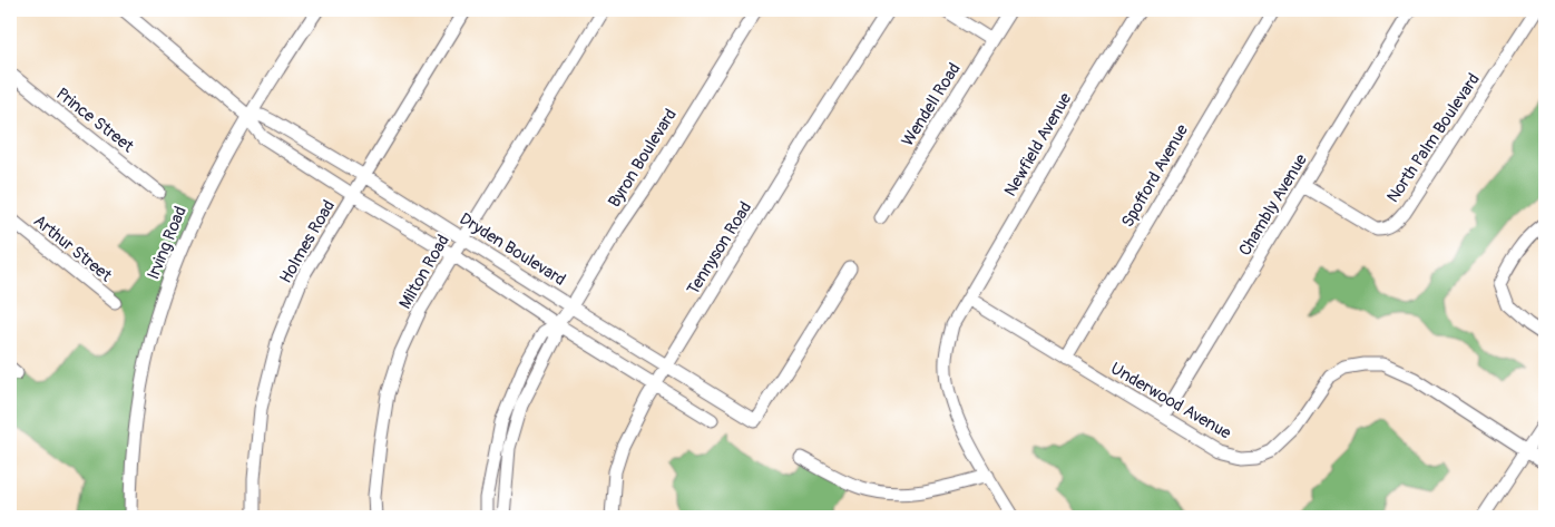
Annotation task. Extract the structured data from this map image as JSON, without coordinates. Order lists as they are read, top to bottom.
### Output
{
  "streets": {
    "street": [
      "Wendell Road",
      "Prince Street",
      "North Palm Boulevard",
      "Newfield Avenue",
      "Byron Boulevard",
      "Spofford Avenue",
      "Chambly Avenue",
      "Holmes Road",
      "Irving Road",
      "Arthur Street",
      "Tennyson Road",
      "Dryden Boulevard",
      "Milton Road",
      "Underwood Avenue"
    ]
  },
  "crossings": [
    ["North Palm Boulevard", "Chambly Avenue"],
    ["Newfield Avenue", "Underwood Avenue"],
    ["Byron Boulevard", "Dryden Boulevard"],
    ["Spofford Avenue", "Underwood Avenue"],
    ["Chambly Avenue", "Underwood Avenue"],
    ["Holmes Road", "Dryden Boulevard"],
    ["Irving Road", "Dryden Boulevard"],
    ["Tennyson Road", "Dryden Boulevard"],
    ["Dryden Boulevard", "Milton Road"]
  ]
}
